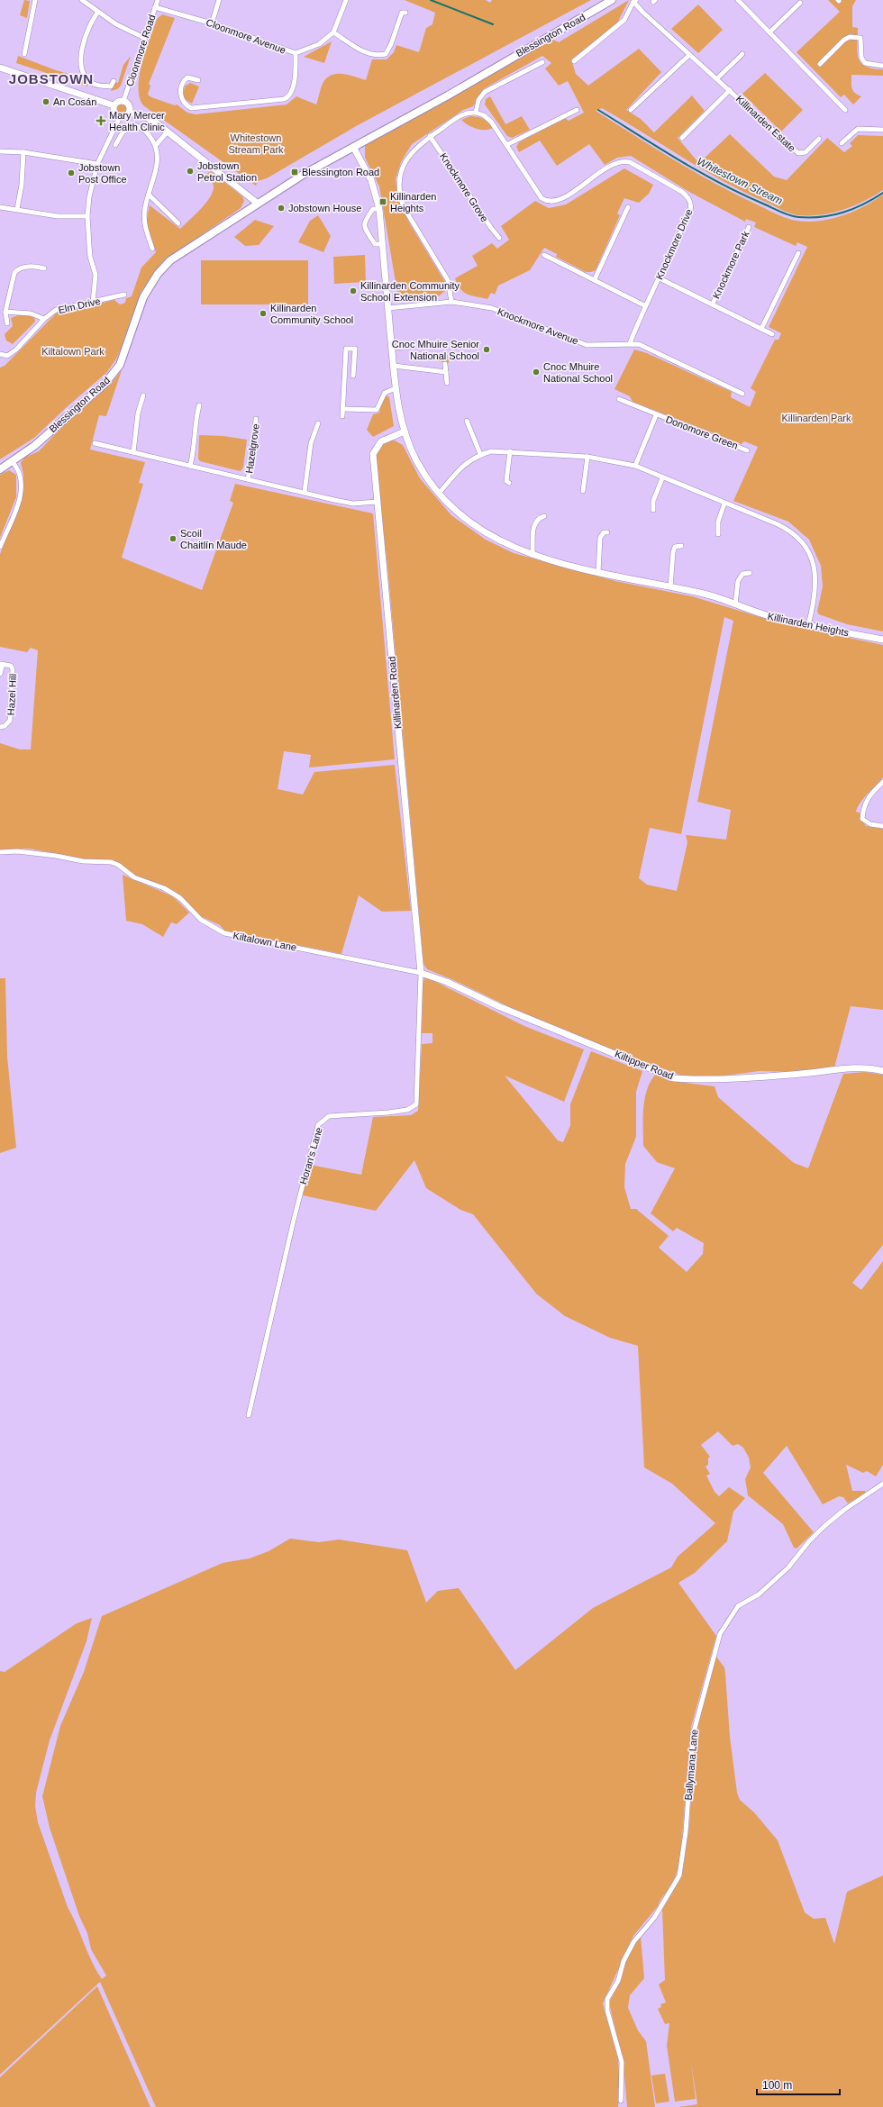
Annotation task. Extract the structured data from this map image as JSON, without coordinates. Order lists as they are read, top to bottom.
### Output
{
  "streets": {
    "main road": ["Blessington Road"],
    "street": [
      "Cloonmore Avenue",
      "Cloonmore Road",
      "Killinarden Estate",
      "Knockmore Grove",
      "Knockmore Drive",
      "Knockmore Park",
      "Elm Drive",
      "Knockmore Avenue",
      "Donomore Green",
      "Hazelgrove",
      "Killinarden Heights",
      "Killinarden Road",
      "Hazel Hill",
      "Kiltalown Lane",
      "Kiltipper Road",
      "Horan's Lane",
      "Ballymana Lane"
    ]
  },
  "crossings": [
    ["Blessington Road", "Killinarden Heights"],
    ["Cloonmore Avenue", "Cloonmore Road"],
    ["Knockmore Drive", "Knockmore Park"],
    ["Knockmore Drive", "Knockmore Avenue"],
    ["Knockmore Avenue", "Killinarden Heights"],
    ["Hazelgrove", "Killinarden Road"],
    ["Killinarden Heights", "Killinarden Road"],
    ["Killinarden Road", "Kiltalown Lane"],
    ["Killinarden Road", "Kiltipper Road"],
    ["Killinarden Road", "Horan's Lane"],
    ["Kiltalown Lane", "Kiltipper Road"],
    ["Kiltalown Lane", "Horan's Lane"],
    ["Kiltipper Road", "Horan's Lane"]
  ],
  "districts": ["JOBSTOWN"],
  "water": ["Whitestown Stream"],
  "parks": ["Whitestown Stream Park", "Kiltalown Park", "Killinarden Park"],
  "places": {
    "other": [
      "An Cosán",
      "Jobstown Petrol Station",
      "Jobstown Post Office",
      "Jobstown House",
      "Killinarden Community School Extension",
      "Killinarden Community School",
      "Cnoc Mhuire Senior National School",
      "Cnoc Mhuire National School",
      "Scoil Chaitlín Maude"
    ],
    "health": ["Mary Mercer Health Clinic"],
    "transit": ["Blessington Road", "Killinarden Heights"]
  },
  "scale_bar": "100 m"
}
